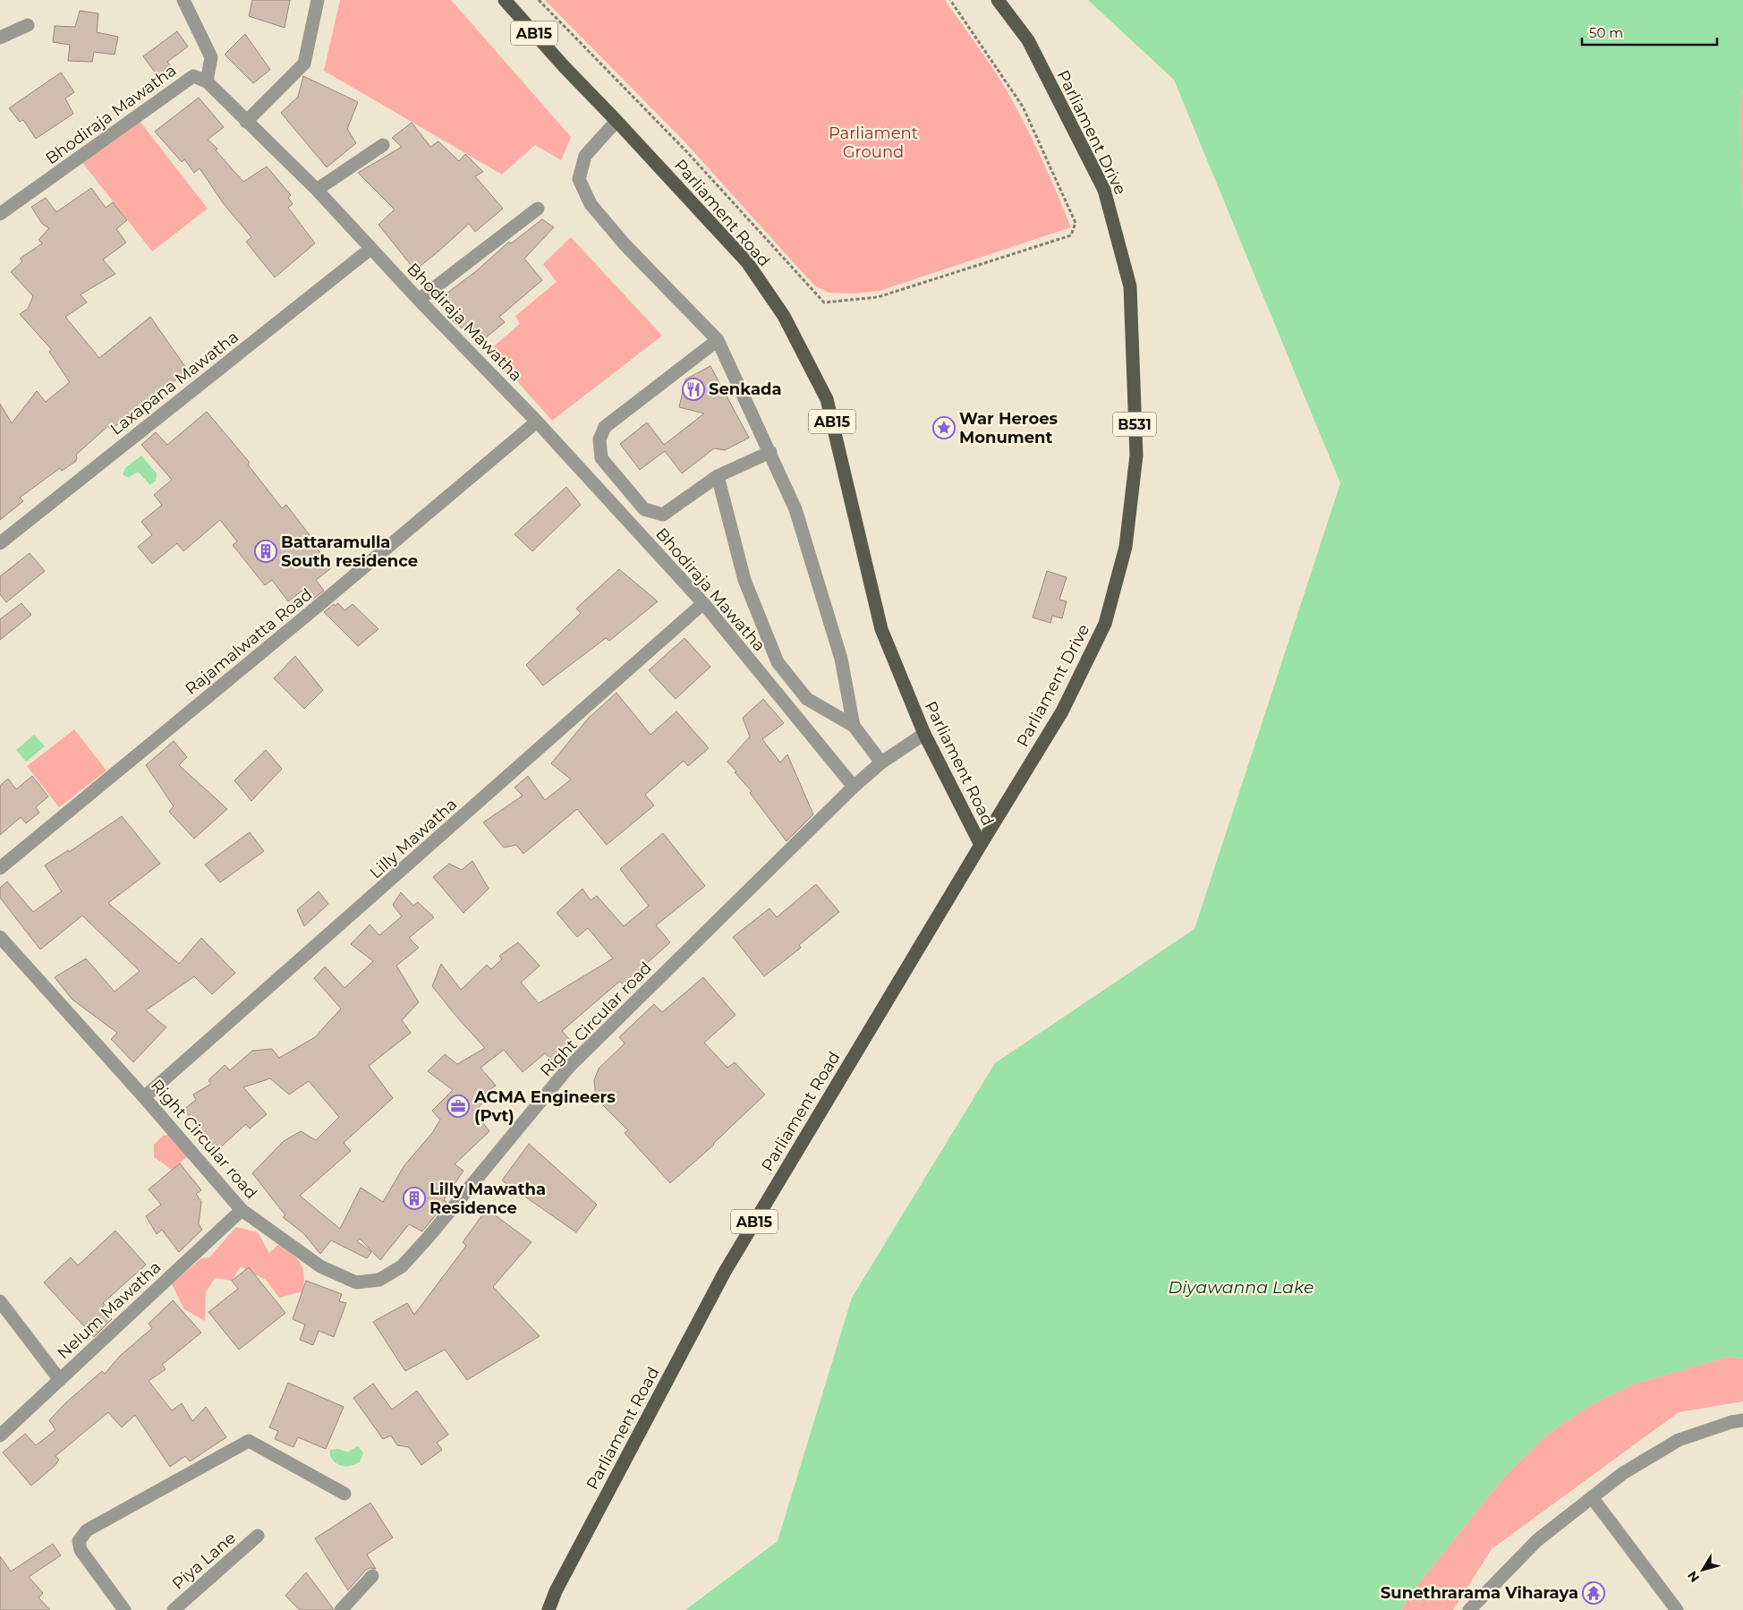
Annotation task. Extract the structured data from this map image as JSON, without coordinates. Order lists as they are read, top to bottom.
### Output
{
  "streets": {
    "main road": [
      "AB15",
      "Parliament Drive",
      "Parliament Road",
      "B531"
    ],
    "street": [
      "Bhodiraja Mawatha",
      "Laxapana Mawatha",
      "Rajamalwatta Road",
      "Lilly Mawatha",
      "Right Circular road",
      "Nelum Mawatha",
      "Piya Lane"
    ]
  },
  "crossings": [
    ["Bhodiraja Mawatha", "Laxapana Mawatha"],
    ["Bhodiraja Mawatha", "Rajamalwatta Road"],
    ["Bhodiraja Mawatha", "Lilly Mawatha"],
    ["Bhodiraja Mawatha", "Right Circular road"],
    ["Parliament Drive", "Parliament Road"],
    ["Parliament Road", "Right Circular road"],
    ["Lilly Mawatha", "Right Circular road"],
    ["Right Circular road", "Nelum Mawatha"]
  ],
  "water": ["Diyawanna Lake"],
  "parks": ["Parliament Ground"],
  "places": {
    "restaurant": ["Senkada"],
    "place": ["War Heroes Monument"],
    "building": ["Battaramulla South residence", "Lilly Mawatha Residence"],
    "office": ["ACMA Engineers (Pvt)"],
    "temple": ["Sunethrarama Viharaya"]
  },
  "scale_bar": "50 m",
  "north": "bottom left"
}
